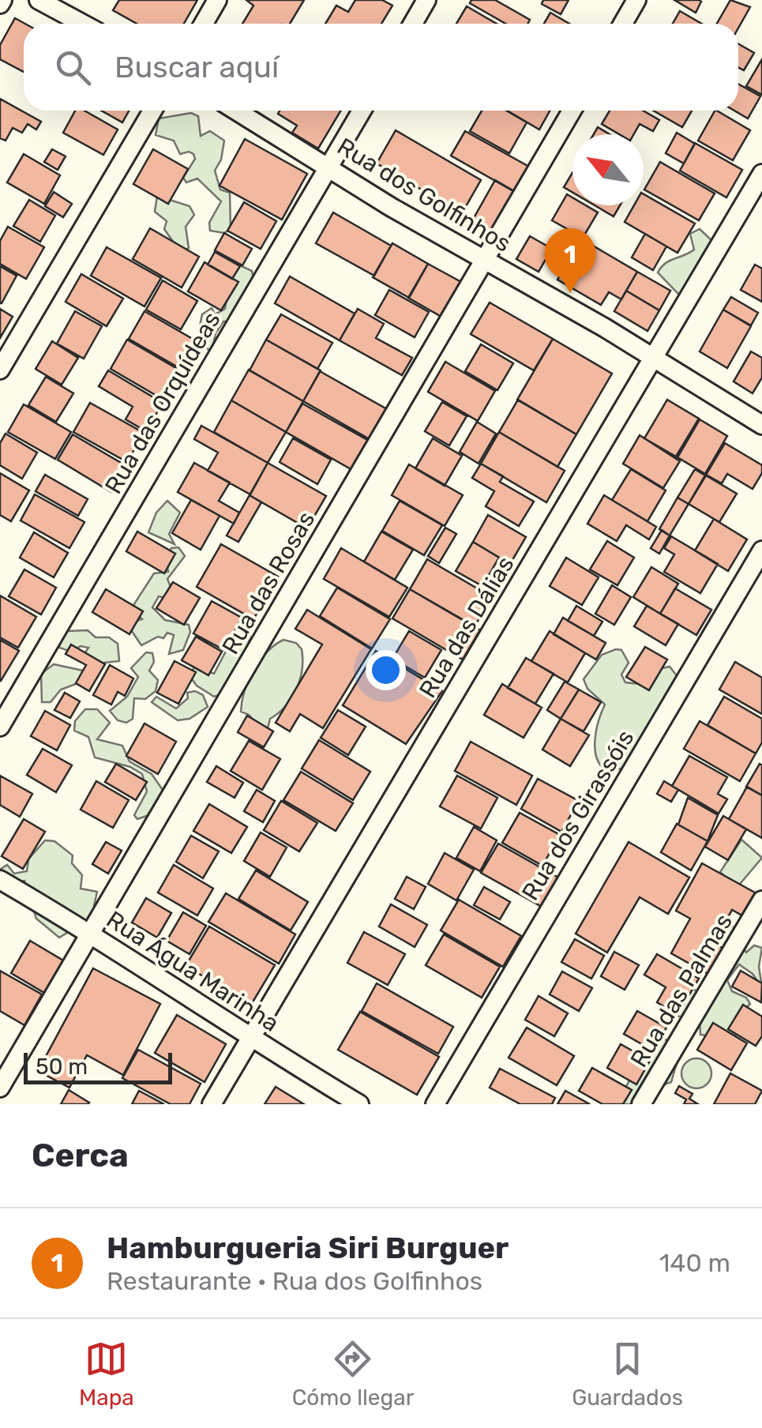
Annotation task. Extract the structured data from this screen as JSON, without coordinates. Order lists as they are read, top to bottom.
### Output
{
  "streets": {
    "street": [
      "Rua dos Golfinhos",
      "Rua das Orquídeas",
      "Rua das Rosas",
      "Rua das Dálias",
      "Rua dos Girassóis",
      "Rua Água Marinha",
      "Rua das Palmas"
    ]
  },
  "crossings": [
    ["Rua dos Golfinhos", "Rua das Orquídeas"],
    ["Rua dos Golfinhos", "Rua das Rosas"],
    ["Rua dos Golfinhos", "Rua das Dálias"],
    ["Rua das Rosas", "Rua Água Marinha"],
    ["Rua das Dálias", "Rua Água Marinha"]
  ],
  "scale_bar": "50 m",
  "north": "top left",
  "page": {
    "search": "Buscar aquí",
    "pins": "1",
    "scale": "50 m",
    "heading": "Cerca",
    "list": [
      {
        "mark": "1",
        "name": "Hamburgueria Siri Burguer",
        "note": "Restaurante · Rua dos Golfinhos",
        "value": "140 m"
      }
    ],
    "nav": ["Mapa", "Cómo llegar", "Guardados"]
  }
}
